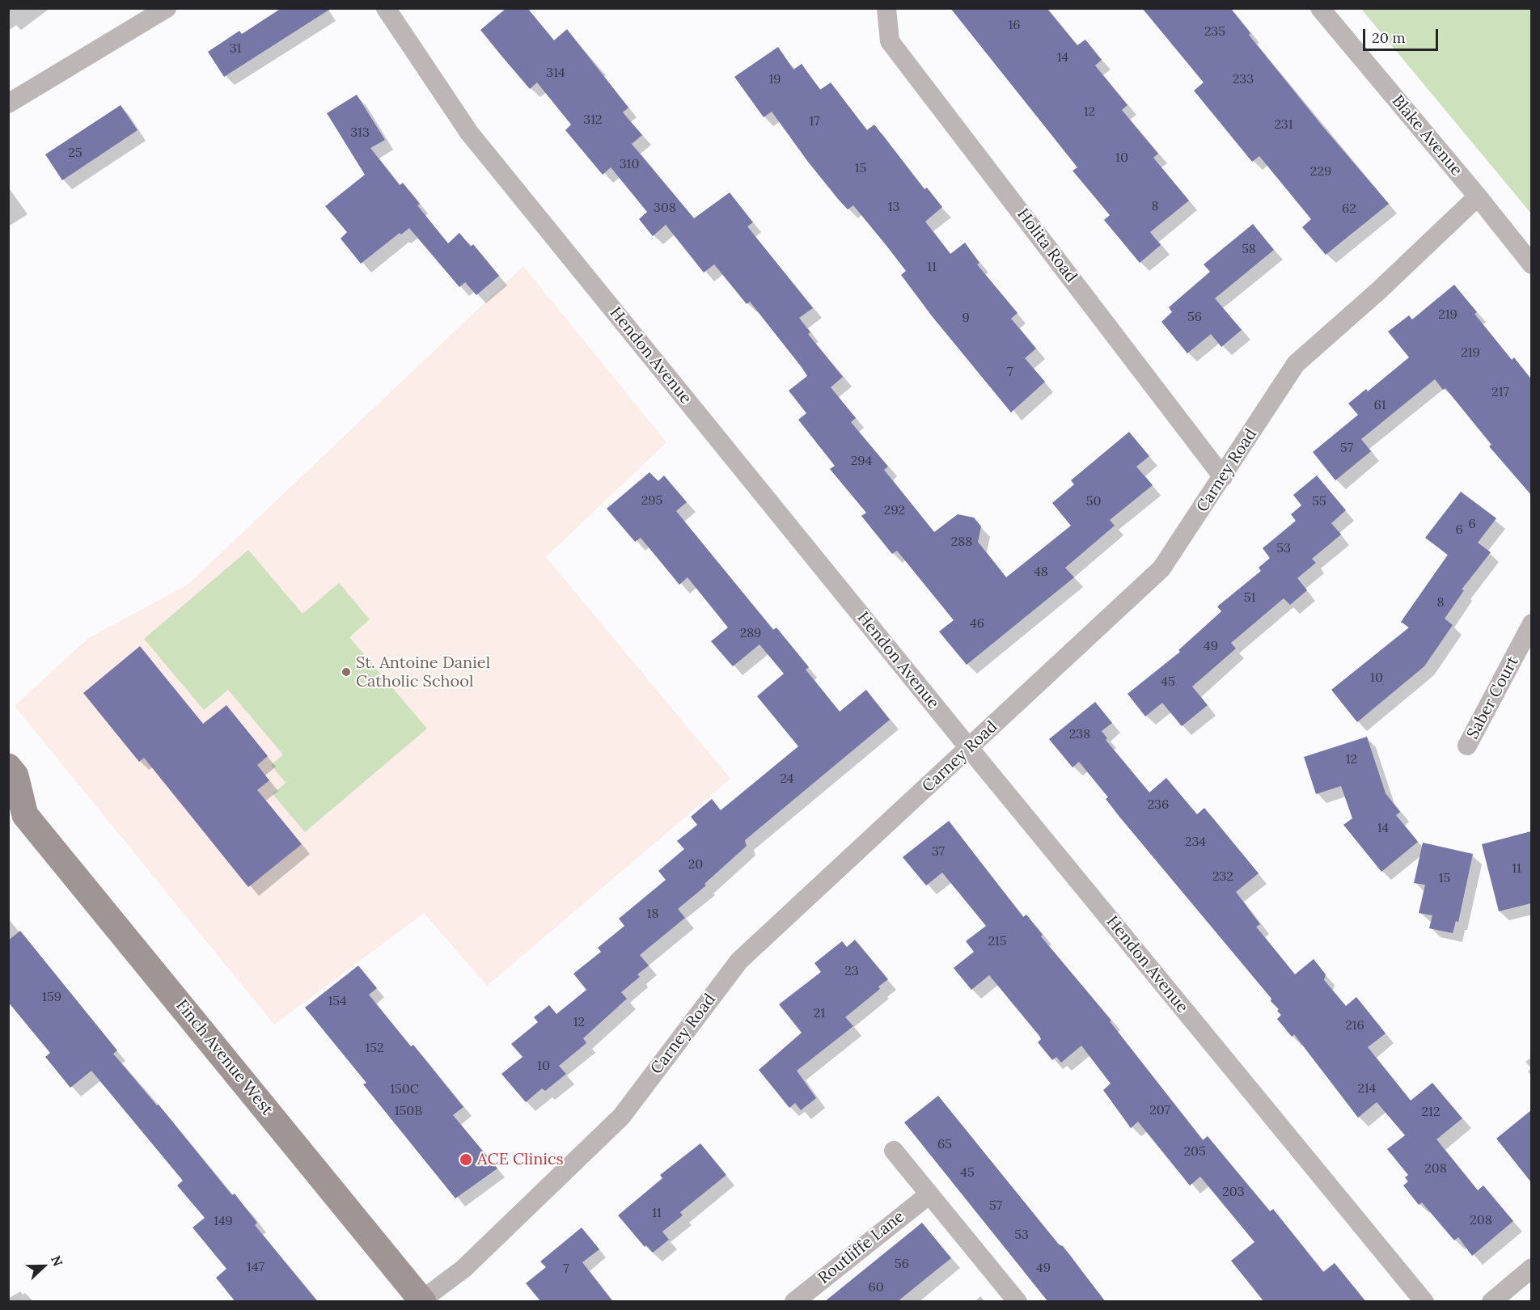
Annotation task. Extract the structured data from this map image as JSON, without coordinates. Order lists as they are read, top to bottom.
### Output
{
  "streets": {
    "main road": ["Finch Avenue West"],
    "street": [
      "Blake Avenue",
      "Holita Road",
      "Hendon Avenue",
      "Carney Road",
      "Saber Court",
      "Routliffe Lane"
    ]
  },
  "crossings": [
    ["Blake Avenue", "Carney Road"],
    ["Holita Road", "Carney Road"],
    ["Hendon Avenue", "Carney Road"],
    ["Carney Road", "Finch Avenue West"]
  ],
  "places": ["St. Antoine Daniel Catholic School", "ACE Clinics"],
  "house_numbers": [
    "16",
    "235",
    "31",
    "14",
    "314",
    "19",
    "233",
    "12",
    "312",
    "17",
    "231",
    "313",
    "25",
    "10",
    "310",
    "15",
    "229",
    "8",
    "13",
    "308",
    "62",
    "58",
    "11",
    "219",
    "56",
    "9",
    "219",
    "7",
    "217",
    "61",
    "57",
    "294",
    "295",
    "50",
    "55",
    "292",
    "6",
    "6",
    "288",
    "53",
    "48",
    "51",
    "8",
    "46",
    "289",
    "49",
    "10",
    "45",
    "238",
    "12",
    "24",
    "236",
    "14",
    "234",
    "37",
    "20",
    "11",
    "232",
    "15",
    "18",
    "215",
    "23",
    "159",
    "154",
    "21",
    "12",
    "216",
    "152",
    "10",
    "214",
    "150C",
    "207",
    "150B",
    "212",
    "65",
    "205",
    "208",
    "45",
    "203",
    "57",
    "11",
    "208",
    "149",
    "53",
    "56",
    "147",
    "49",
    "7",
    "60"
  ],
  "scale_bar": "20 m",
  "north": "right"
}
